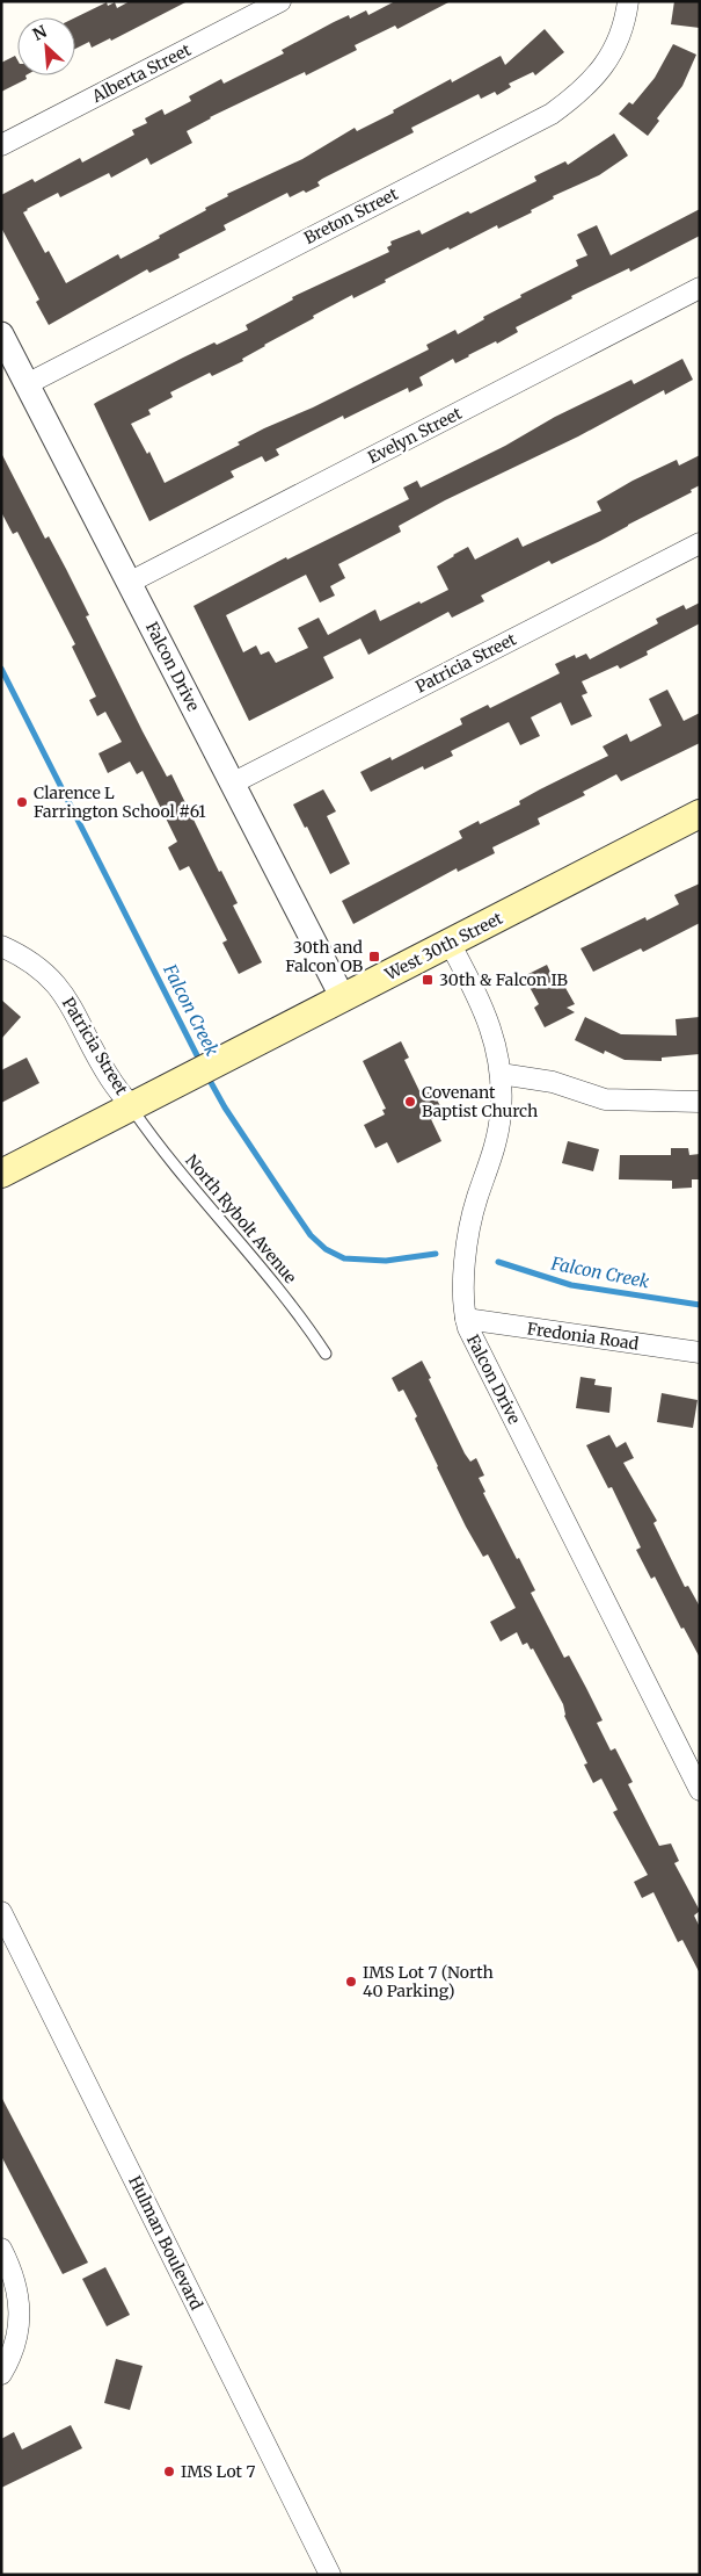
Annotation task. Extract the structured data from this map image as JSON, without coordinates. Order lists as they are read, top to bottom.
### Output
{
  "streets": {
    "main road": ["West 30th Street"],
    "street": [
      "Alberta Street",
      "Breton Street",
      "Evelyn Street",
      "Patricia Street",
      "Falcon Drive",
      "Fredonia Road",
      "Hulman Boulevard"
    ],
    "lane": ["North Rybolt Avenue"]
  },
  "crossings": [
    ["Breton Street", "Falcon Drive"],
    ["Evelyn Street", "Falcon Drive"],
    ["Patricia Street", "Falcon Drive"],
    ["Patricia Street", "West 30th Street"],
    ["Patricia Street", "North Rybolt Avenue"],
    ["Falcon Drive", "West 30th Street"],
    ["Falcon Drive", "Fredonia Road"],
    ["West 30th Street", "North Rybolt Avenue"]
  ],
  "water": ["Falcon Creek"],
  "places": {
    "other": [
      "Clarence L Farrington School #61",
      "Covenant Baptist Church",
      "IMS Lot 7 (North 40 Parking)",
      "IMS Lot 7"
    ],
    "transit": ["30th and Falcon OB", "30th & Falcon IB"]
  },
  "north": "top left"
}
